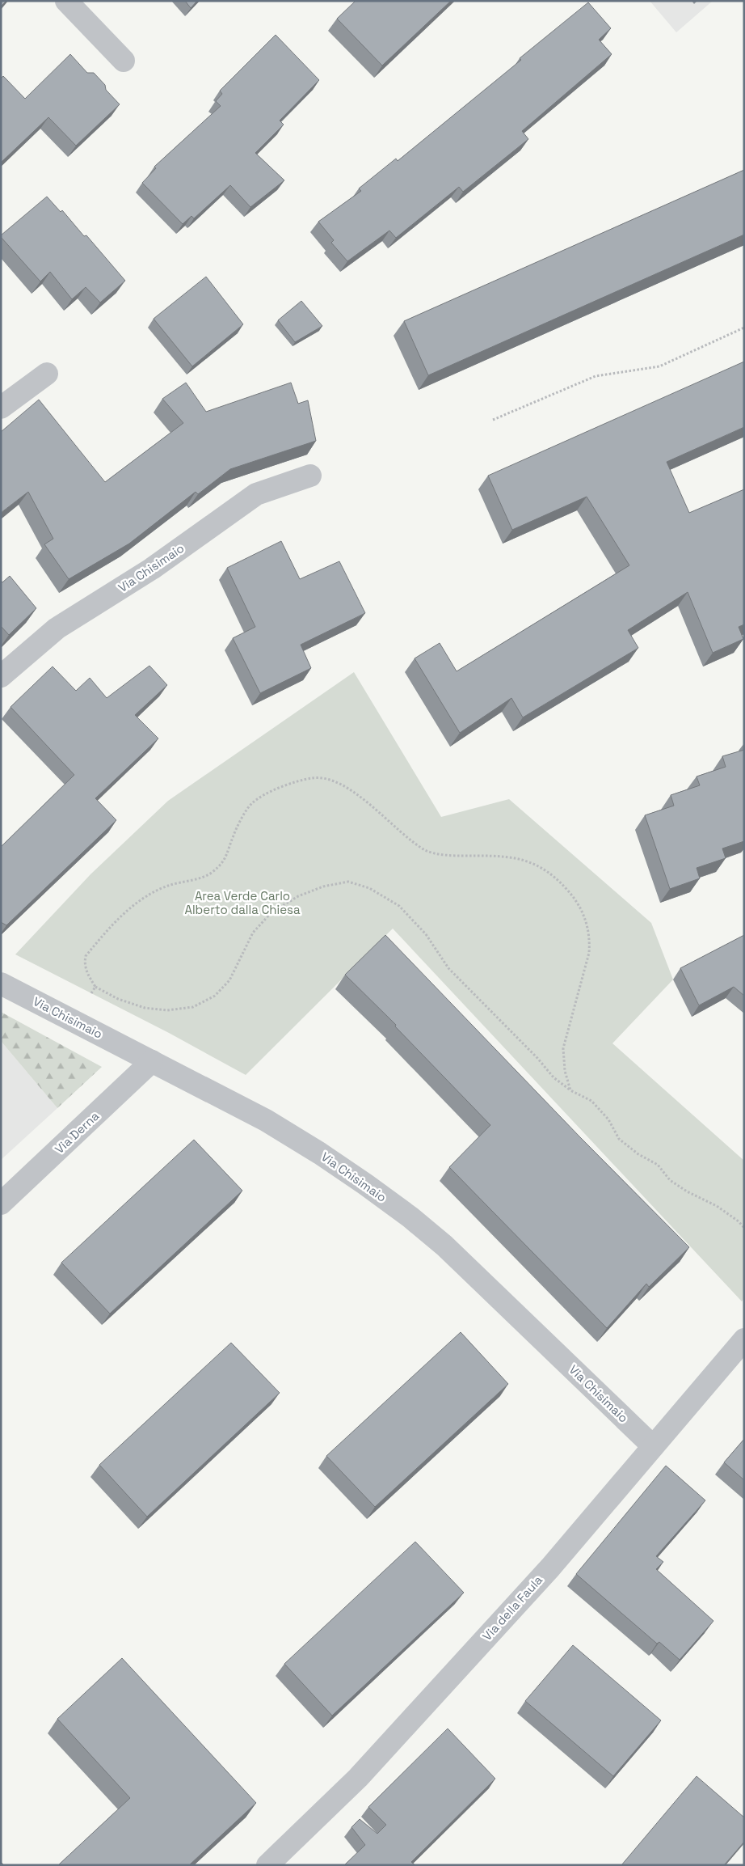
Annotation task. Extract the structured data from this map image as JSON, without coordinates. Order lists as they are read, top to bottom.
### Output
{
  "streets": {
    "street": ["Via Chisimaio", "Via Derna", "Via della Faula"]
  },
  "crossings": [
    ["Via Chisimaio", "Via Derna"],
    ["Via Chisimaio", "Via della Faula"]
  ],
  "parks": ["Area Verde Carlo Alberto dalla Chiesa"]
}
